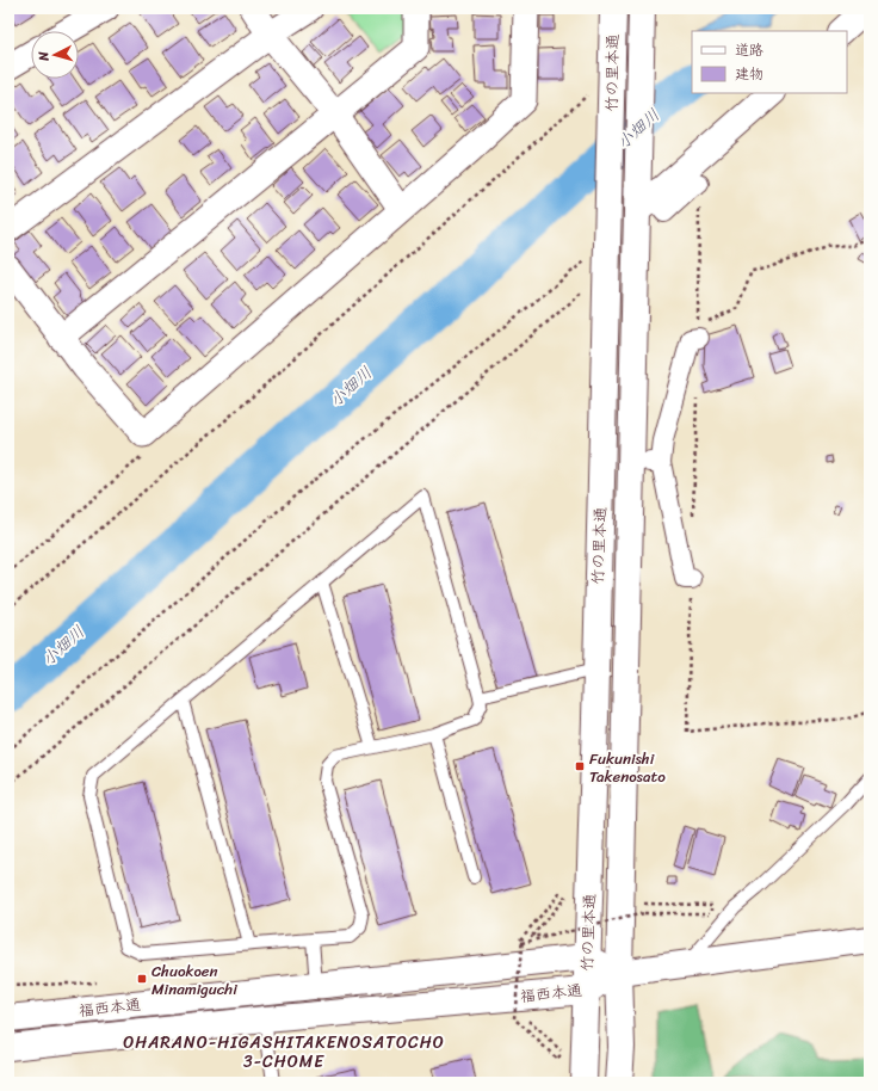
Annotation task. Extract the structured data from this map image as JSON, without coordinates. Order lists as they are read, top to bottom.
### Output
{
  "streets": {
    "street": ["竹の里本通", "福西本通"]
  },
  "crossings": [
    ["竹の里本通", "福西本通"]
  ],
  "districts": ["OHARANO-HIGASHITAKENOSATOCHO 3-CHOME"],
  "water": ["小畑川"],
  "places": {
    "transit": ["Fukunishi Takenosato", "Chuokoen Minamiguchi"]
  },
  "legend": ["道路", "建物"],
  "north": "left"
}
